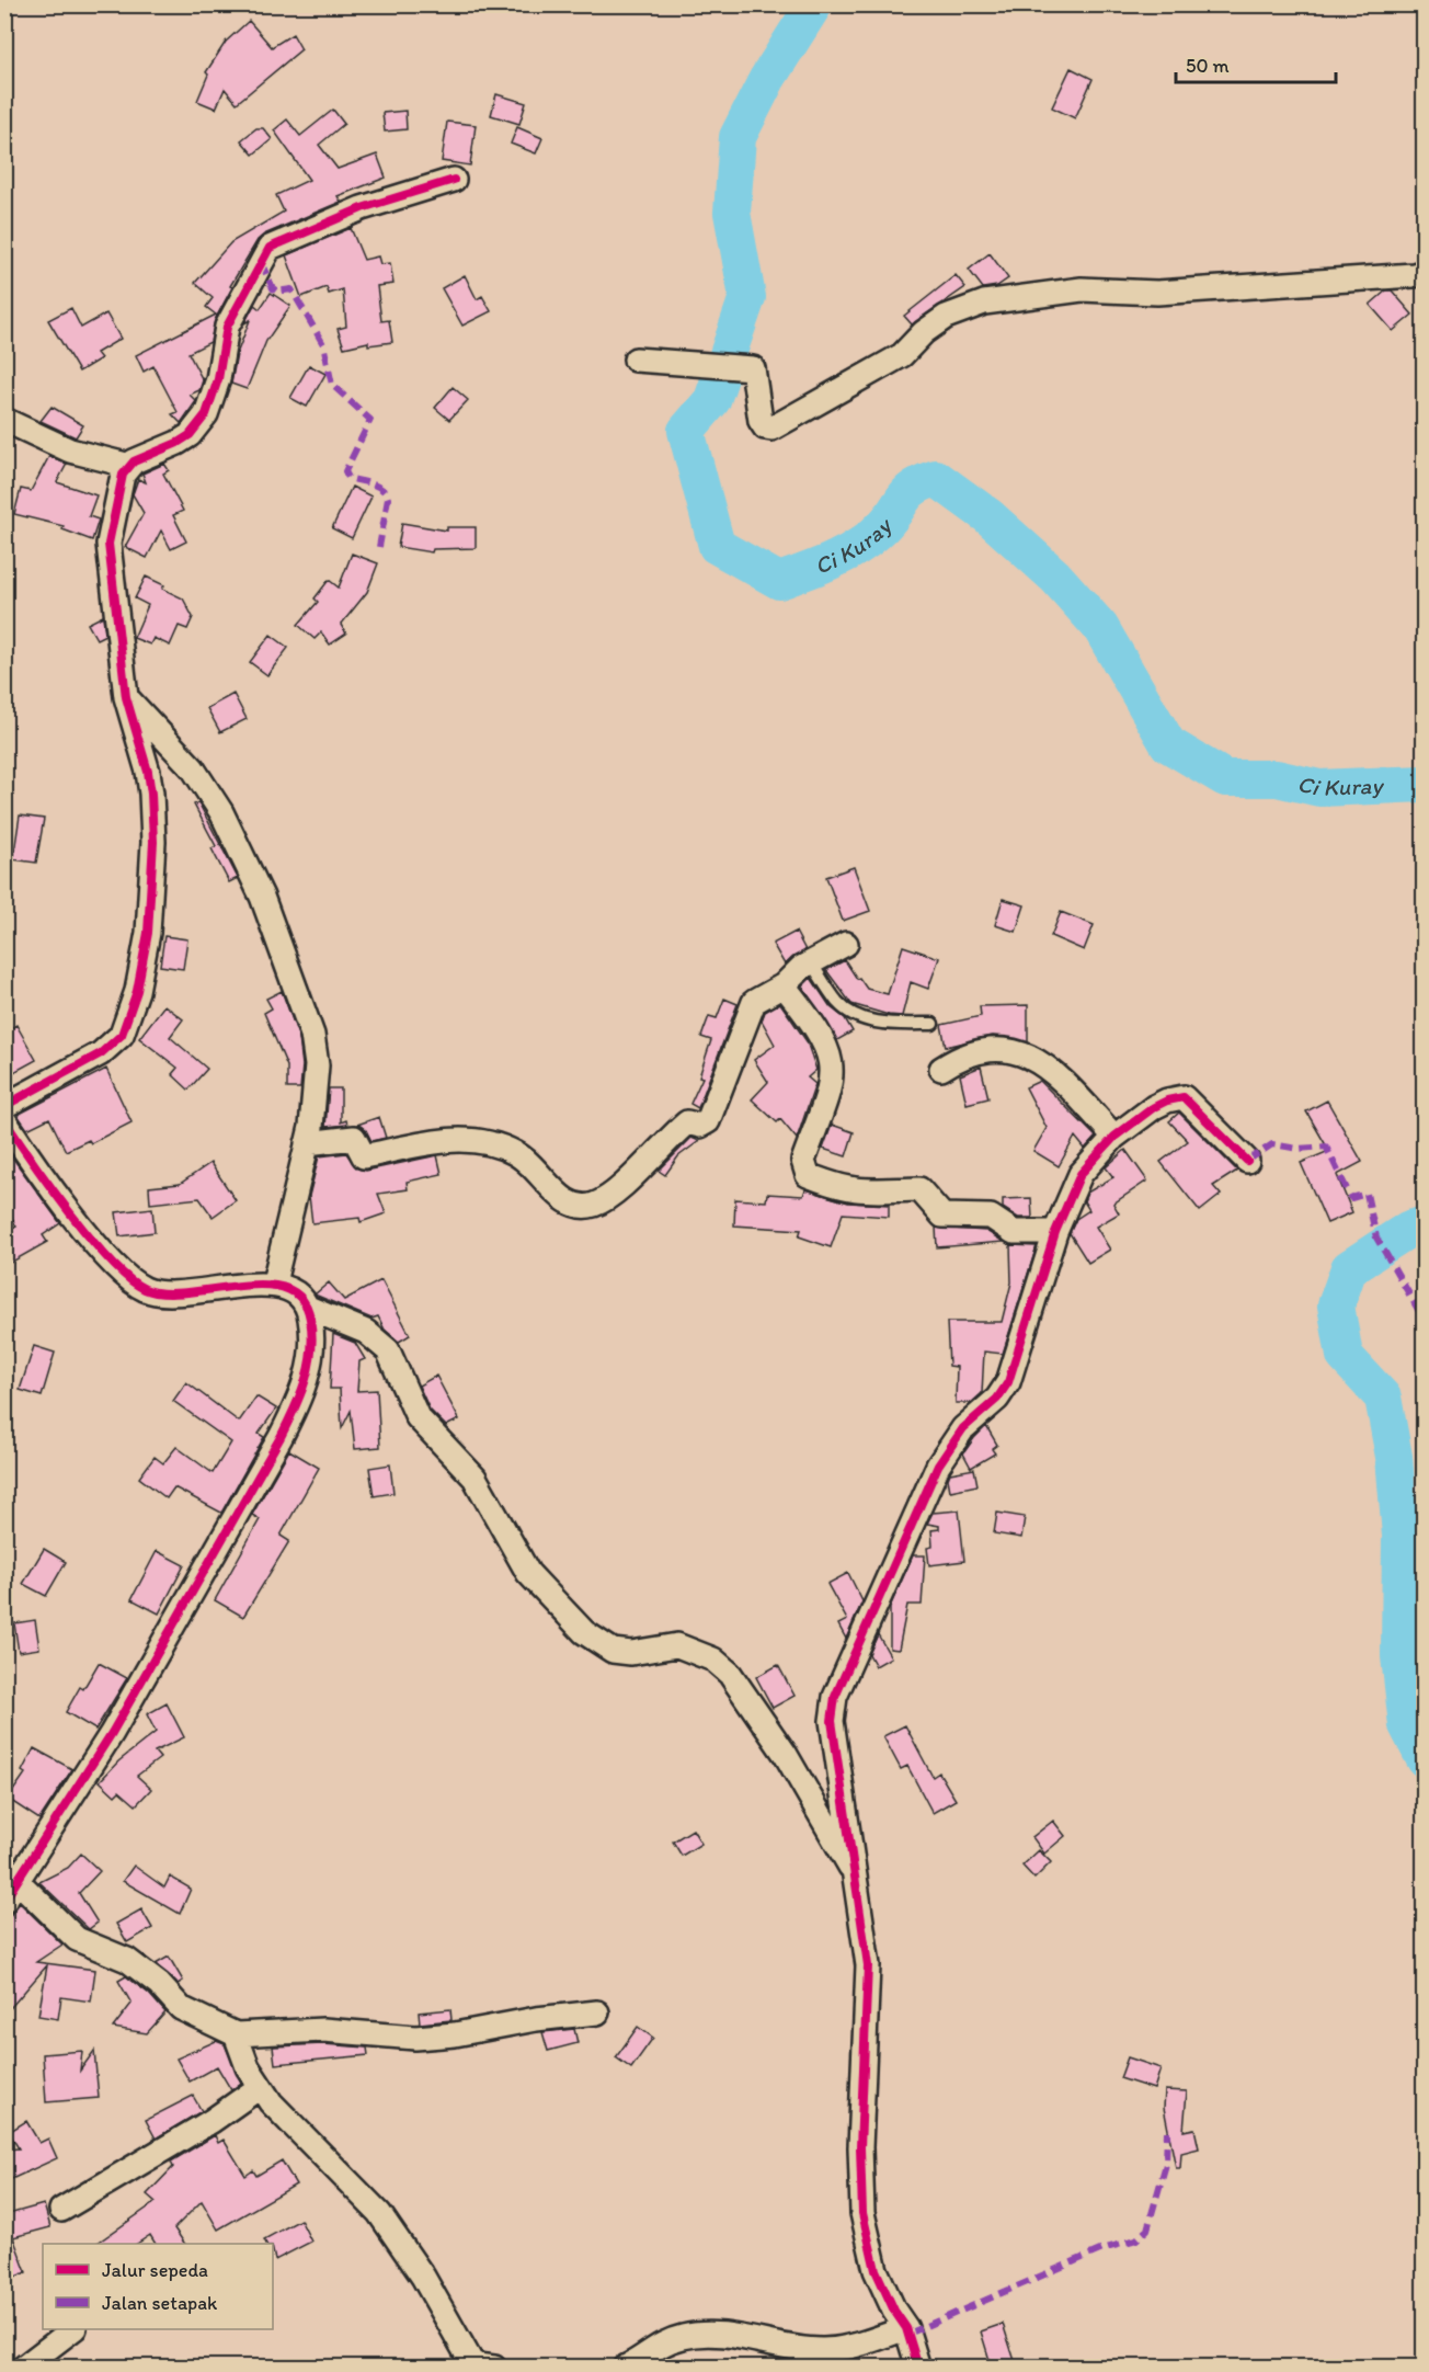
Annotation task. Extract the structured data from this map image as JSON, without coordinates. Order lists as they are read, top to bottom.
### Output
{
  "water": ["Ci Kuray"],
  "legend": ["Jalur sepeda", "Jalan setapak"],
  "scale_bar": "50 m"
}
